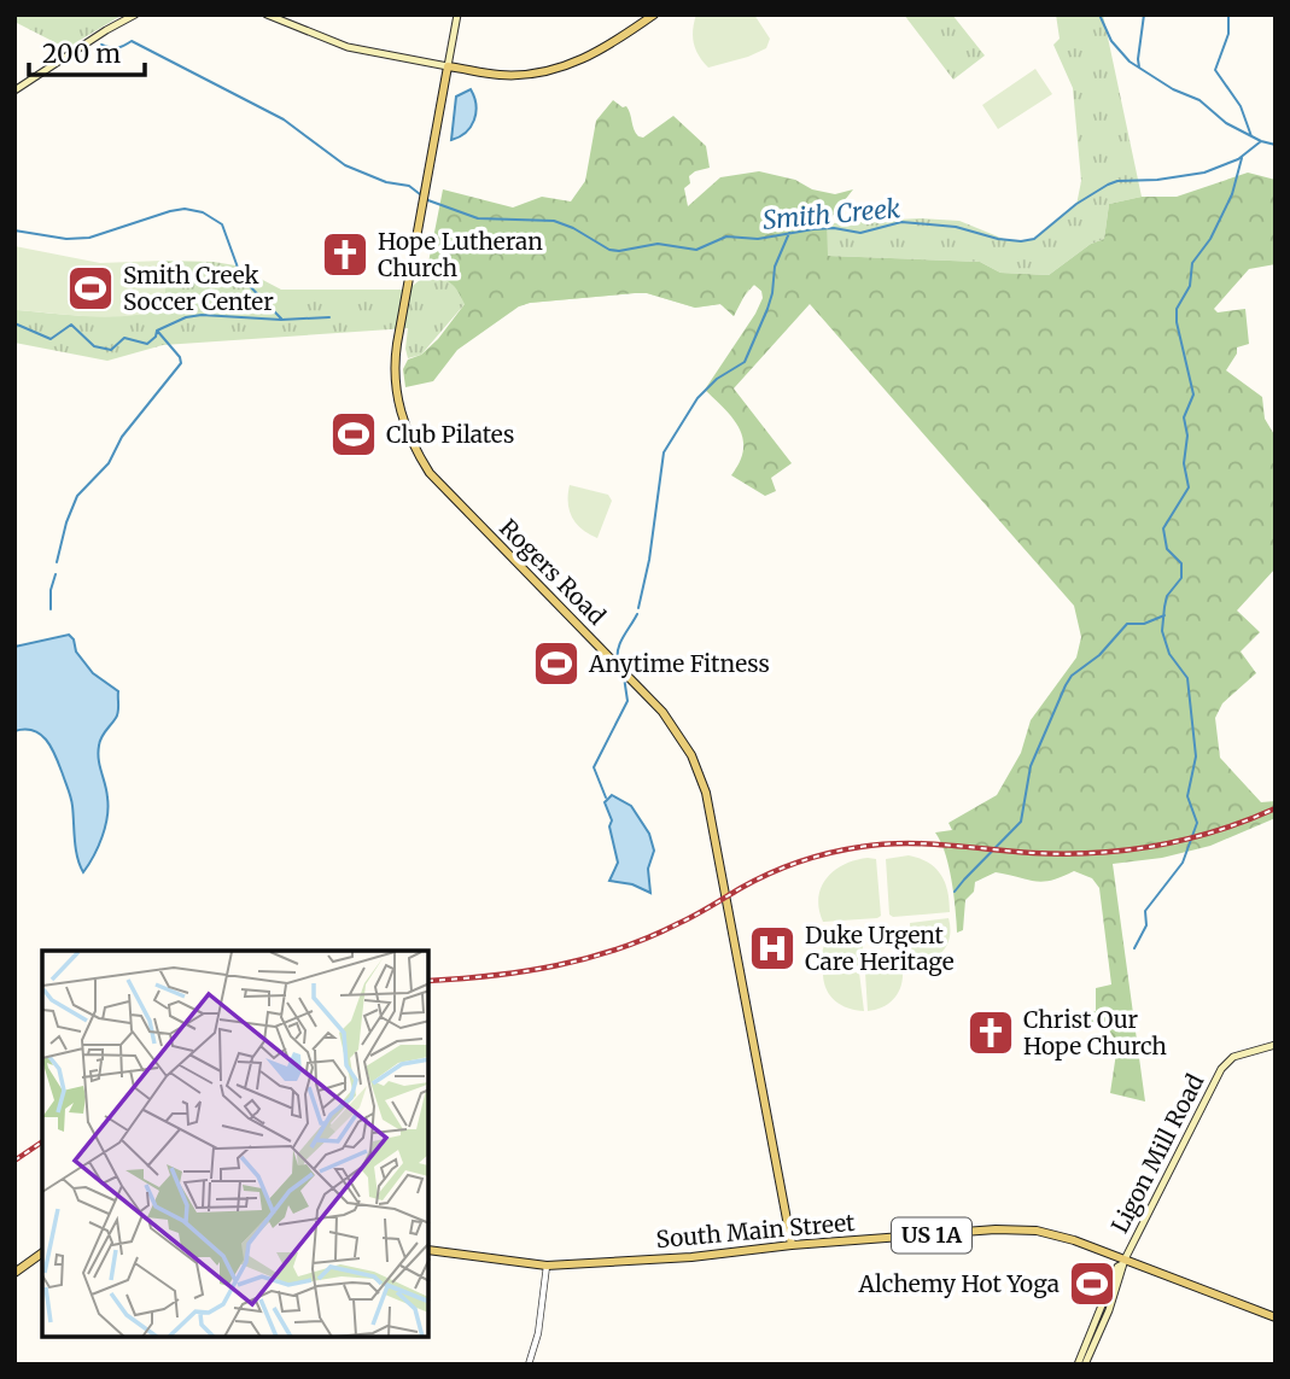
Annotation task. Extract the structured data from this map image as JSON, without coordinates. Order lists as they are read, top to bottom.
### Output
{
  "streets": {
    "main road": [
      "Rogers Road",
      "Ligon Mill Road",
      "South Main Street",
      "US 1A"
    ]
  },
  "crossings": [
    ["Rogers Road", "South Main Street"],
    ["Ligon Mill Road", "South Main Street"]
  ],
  "water": ["Smith Creek"],
  "places": {
    "church": ["Hope Lutheran Church", "Christ Our Hope Church"],
    "sports": [
      "Smith Creek Soccer Center",
      "Club Pilates",
      "Anytime Fitness",
      "Alchemy Hot Yoga"
    ],
    "hospital": ["Duke Urgent Care Heritage"]
  },
  "scale_bar": "200 m"
}
